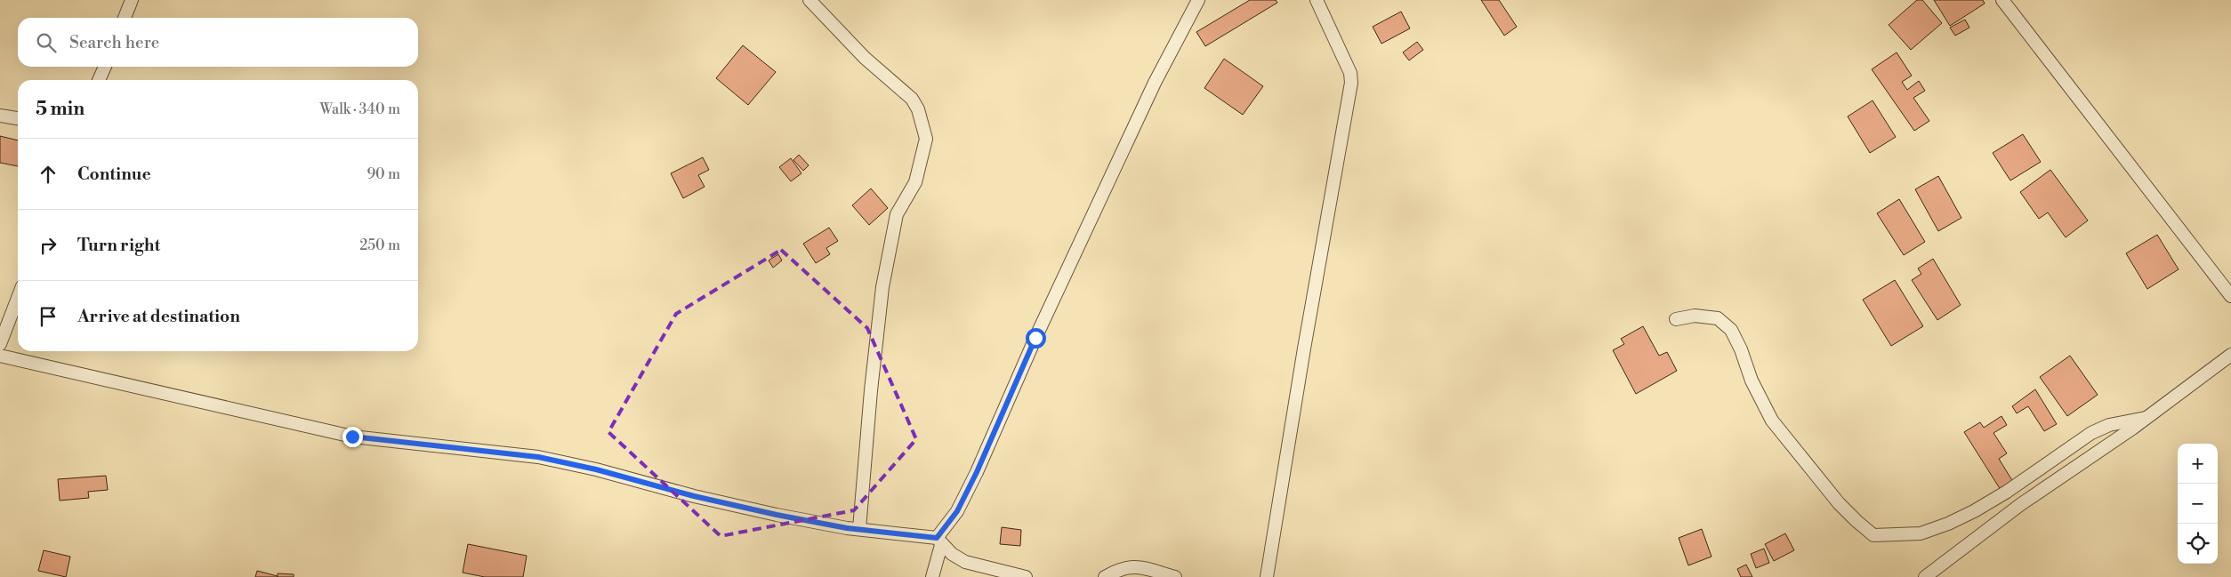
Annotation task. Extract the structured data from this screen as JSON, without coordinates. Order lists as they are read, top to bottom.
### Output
{
  "page": {
    "search": "Search here",
    "heading": ["5 min", "Walk · 340 m"],
    "list": [
      ["Continue", "90 m"],
      ["Turn right", "250 m"],
      "Arrive at destination"
    ],
    "map_buttons": ["+", "−"]
  }
}
